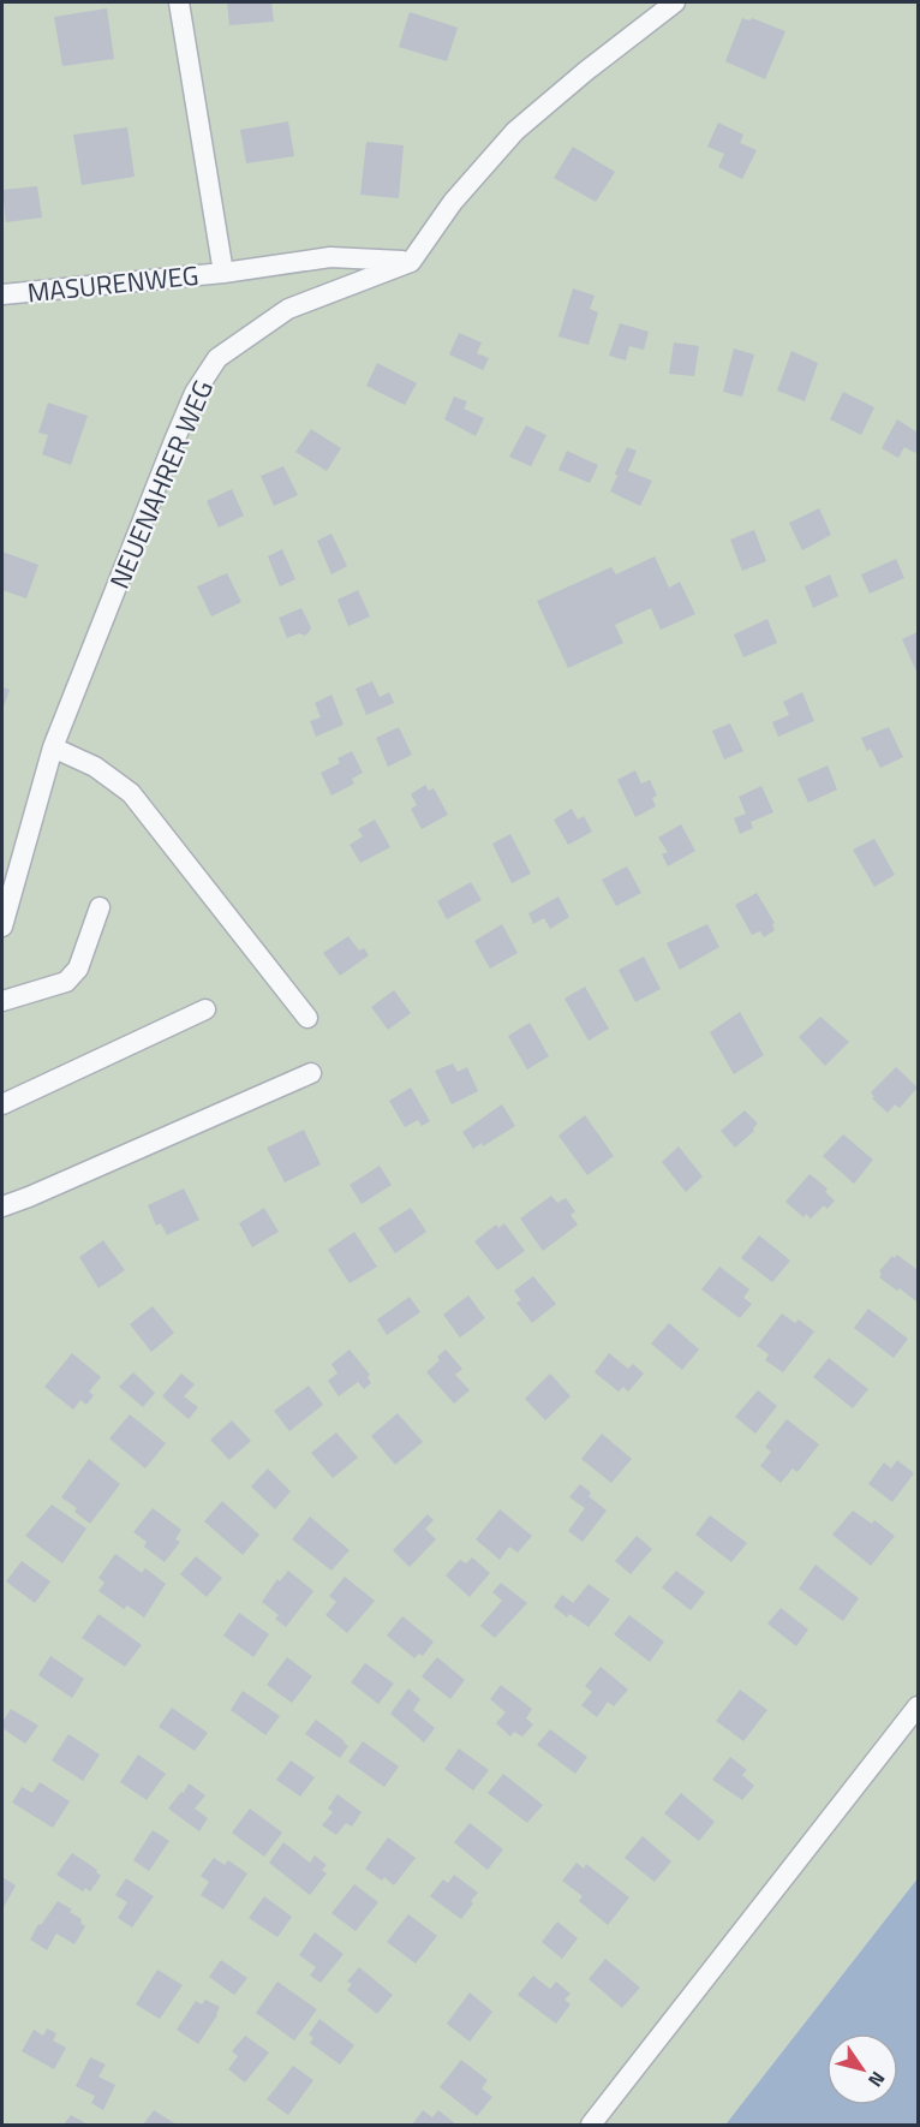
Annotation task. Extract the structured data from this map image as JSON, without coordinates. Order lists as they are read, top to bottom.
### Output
{
  "streets": {
    "lane": ["MASURENWEG", "NEUENAHRER WEG"]
  },
  "crossings": [
    ["MASURENWEG", "NEUENAHRER WEG"]
  ],
  "north": "bottom right"
}
